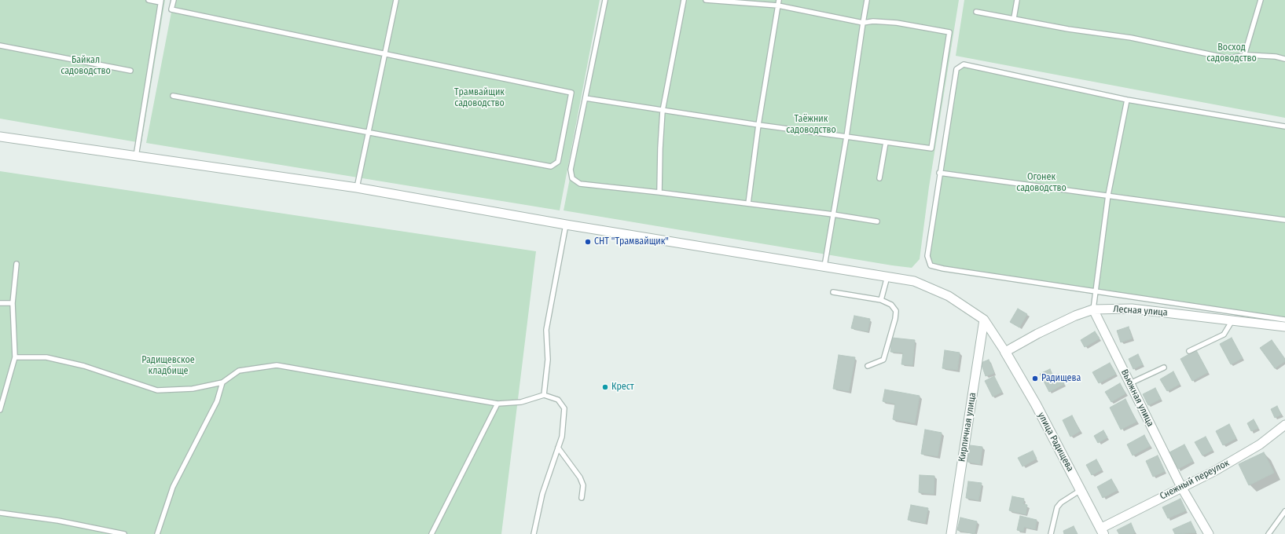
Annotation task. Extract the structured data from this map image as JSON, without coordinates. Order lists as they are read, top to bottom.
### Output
{
  "streets": {
    "street": [
      "Лесная улица",
      "Вьюжная улица",
      "Кирпичная улица",
      "улица Радищева",
      "Снежный переулок"
    ]
  },
  "crossings": [
    ["Лесная улица", "Вьюжная улица"],
    ["Лесная улица", "улица Радищева"],
    ["Вьюжная улица", "Снежный переулок"],
    ["улица Радищева", "Снежный переулок"]
  ],
  "parks": [
    "Восход садоводство",
    "Байкал садоводство",
    "Трамвайщик садоводство",
    "Таёжник садоводство",
    "Огонек садоводство",
    "Радищевское кладбище"
  ],
  "places": ["СНТ \"Трамвайщик\"", "Радищева", "Крест"]
}
